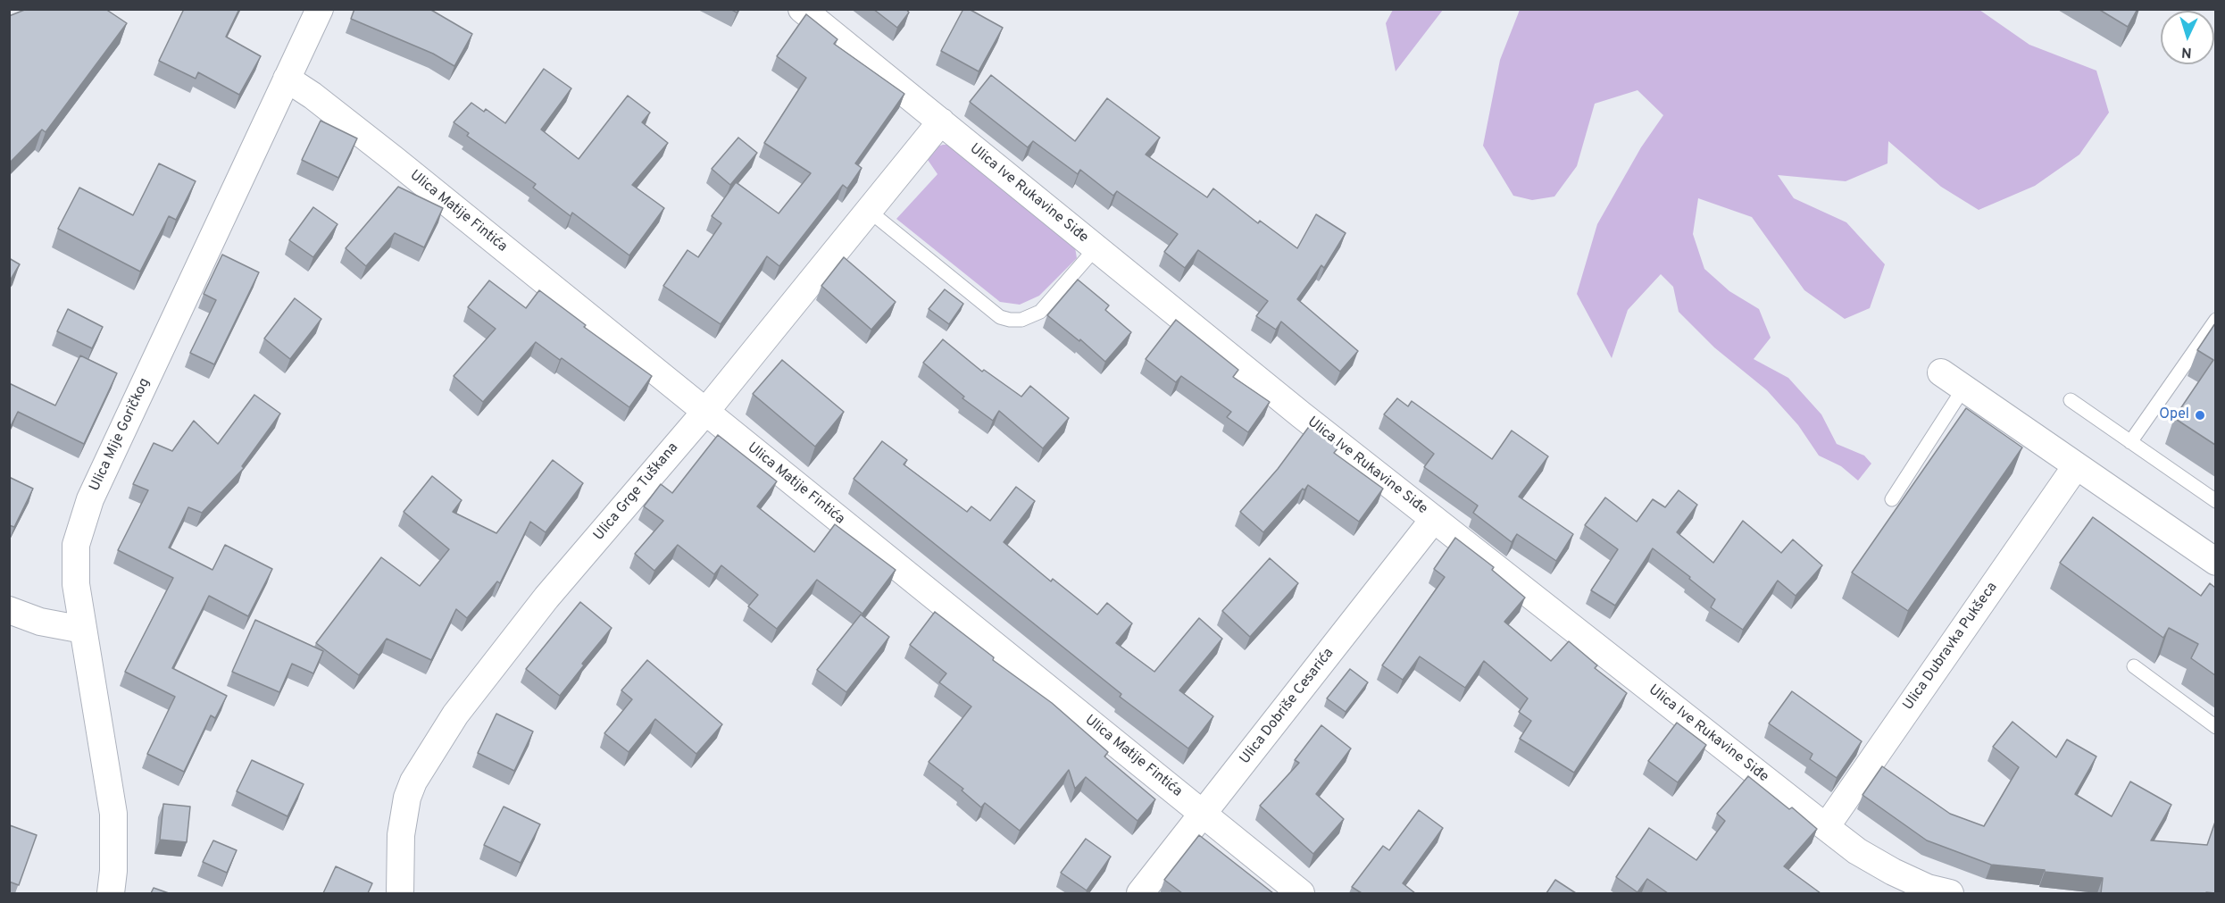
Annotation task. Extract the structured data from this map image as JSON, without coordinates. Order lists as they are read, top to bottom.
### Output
{
  "streets": {
    "street": [
      "Ulica Ive Rukavine Siđe",
      "Ulica Matije Fintića",
      "Ulica Mije Goričkog",
      "Ulica Grge Tuškana",
      "Ulica Dubravka Pukšeca",
      "Ulica Dobriše Cesarića"
    ]
  },
  "crossings": [
    ["Ulica Ive Rukavine Siđe", "Ulica Grge Tuškana"],
    ["Ulica Ive Rukavine Siđe", "Ulica Dubravka Pukšeca"],
    ["Ulica Ive Rukavine Siđe", "Ulica Dobriše Cesarića"],
    ["Ulica Matije Fintića", "Ulica Mije Goričkog"],
    ["Ulica Matije Fintića", "Ulica Grge Tuškana"],
    ["Ulica Matije Fintića", "Ulica Dobriše Cesarića"]
  ],
  "places": ["Opel"],
  "north": "bottom"
}
